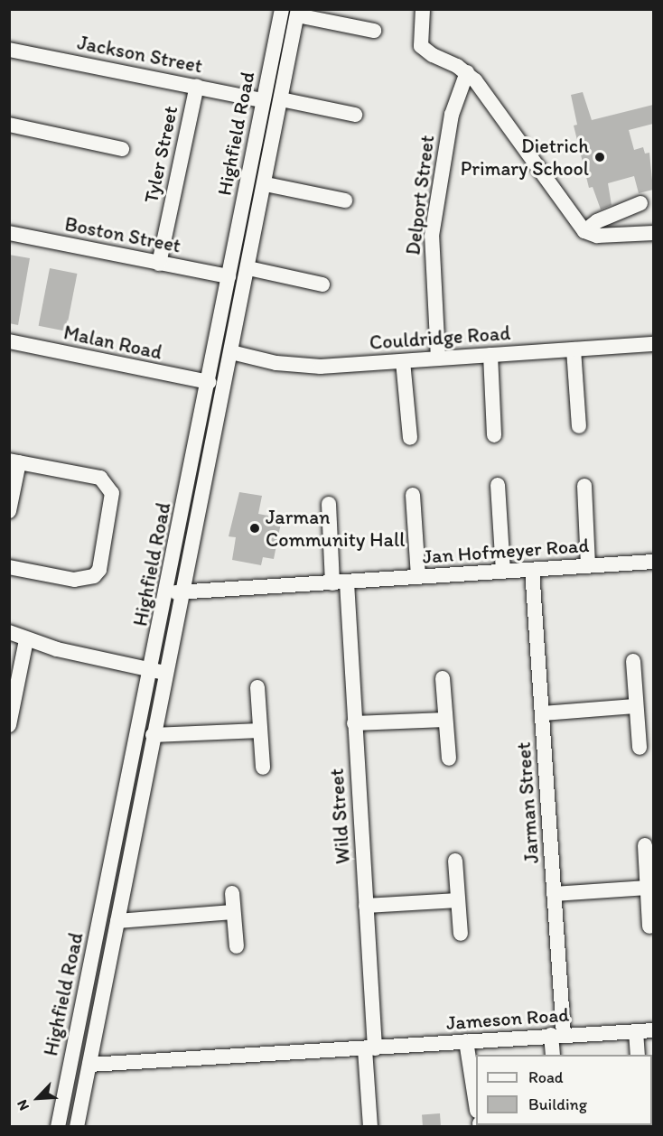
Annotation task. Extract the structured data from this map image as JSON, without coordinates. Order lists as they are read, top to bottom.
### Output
{
  "streets": {
    "street": [
      "Jackson Street",
      "Highfield Road",
      "Tyler Street",
      "Delport Street",
      "Boston Street",
      "Couldridge Road",
      "Malan Road",
      "Jan Hofmeyer Road",
      "Jarman Street",
      "Wild Street",
      "Jameson Road"
    ]
  },
  "crossings": [
    ["Jackson Street", "Highfield Road"],
    ["Jackson Street", "Tyler Street"],
    ["Highfield Road", "Boston Street"],
    ["Highfield Road", "Couldridge Road"],
    ["Highfield Road", "Malan Road"],
    ["Highfield Road", "Jan Hofmeyer Road"],
    ["Highfield Road", "Jameson Road"],
    ["Tyler Street", "Boston Street"],
    ["Delport Street", "Couldridge Road"],
    ["Jan Hofmeyer Road", "Jarman Street"],
    ["Jan Hofmeyer Road", "Wild Street"],
    ["Jarman Street", "Jameson Road"],
    ["Wild Street", "Jameson Road"]
  ],
  "places": ["Dietrich Primary School", "Jarman Community Hall"],
  "legend": ["Road", "Building"],
  "north": "bottom left"
}
